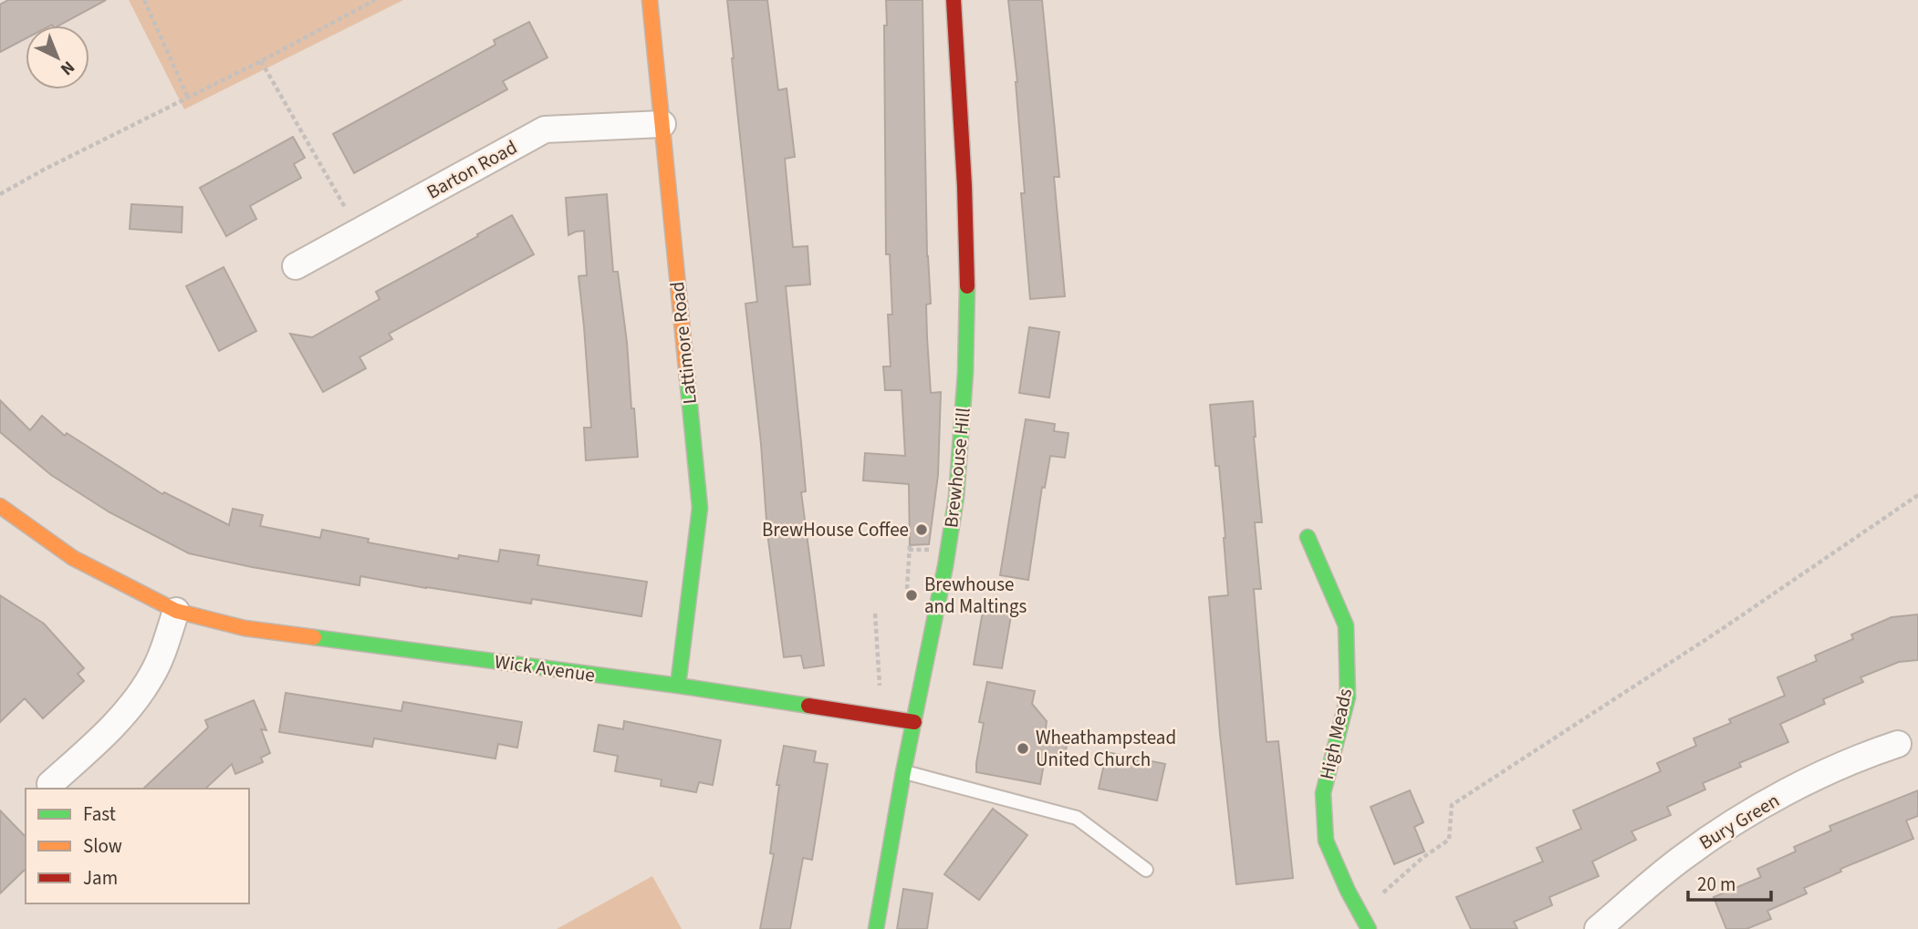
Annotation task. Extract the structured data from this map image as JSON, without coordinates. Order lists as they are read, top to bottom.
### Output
{
  "streets": {
    "street": [
      "Barton Road",
      "Lattimore Road",
      "Brewhouse Hill",
      "Wick Avenue",
      "High Meads",
      "Bury Green"
    ]
  },
  "crossings": [
    ["Barton Road", "Lattimore Road"],
    ["Lattimore Road", "Wick Avenue"],
    ["Brewhouse Hill", "Wick Avenue"]
  ],
  "places": ["BrewHouse Coffee", "Brewhouse and Maltings", "Wheathampstead United Church"],
  "legend": ["Fast", "Slow", "Jam"],
  "scale_bar": "20 m",
  "north": "bottom right"
}
